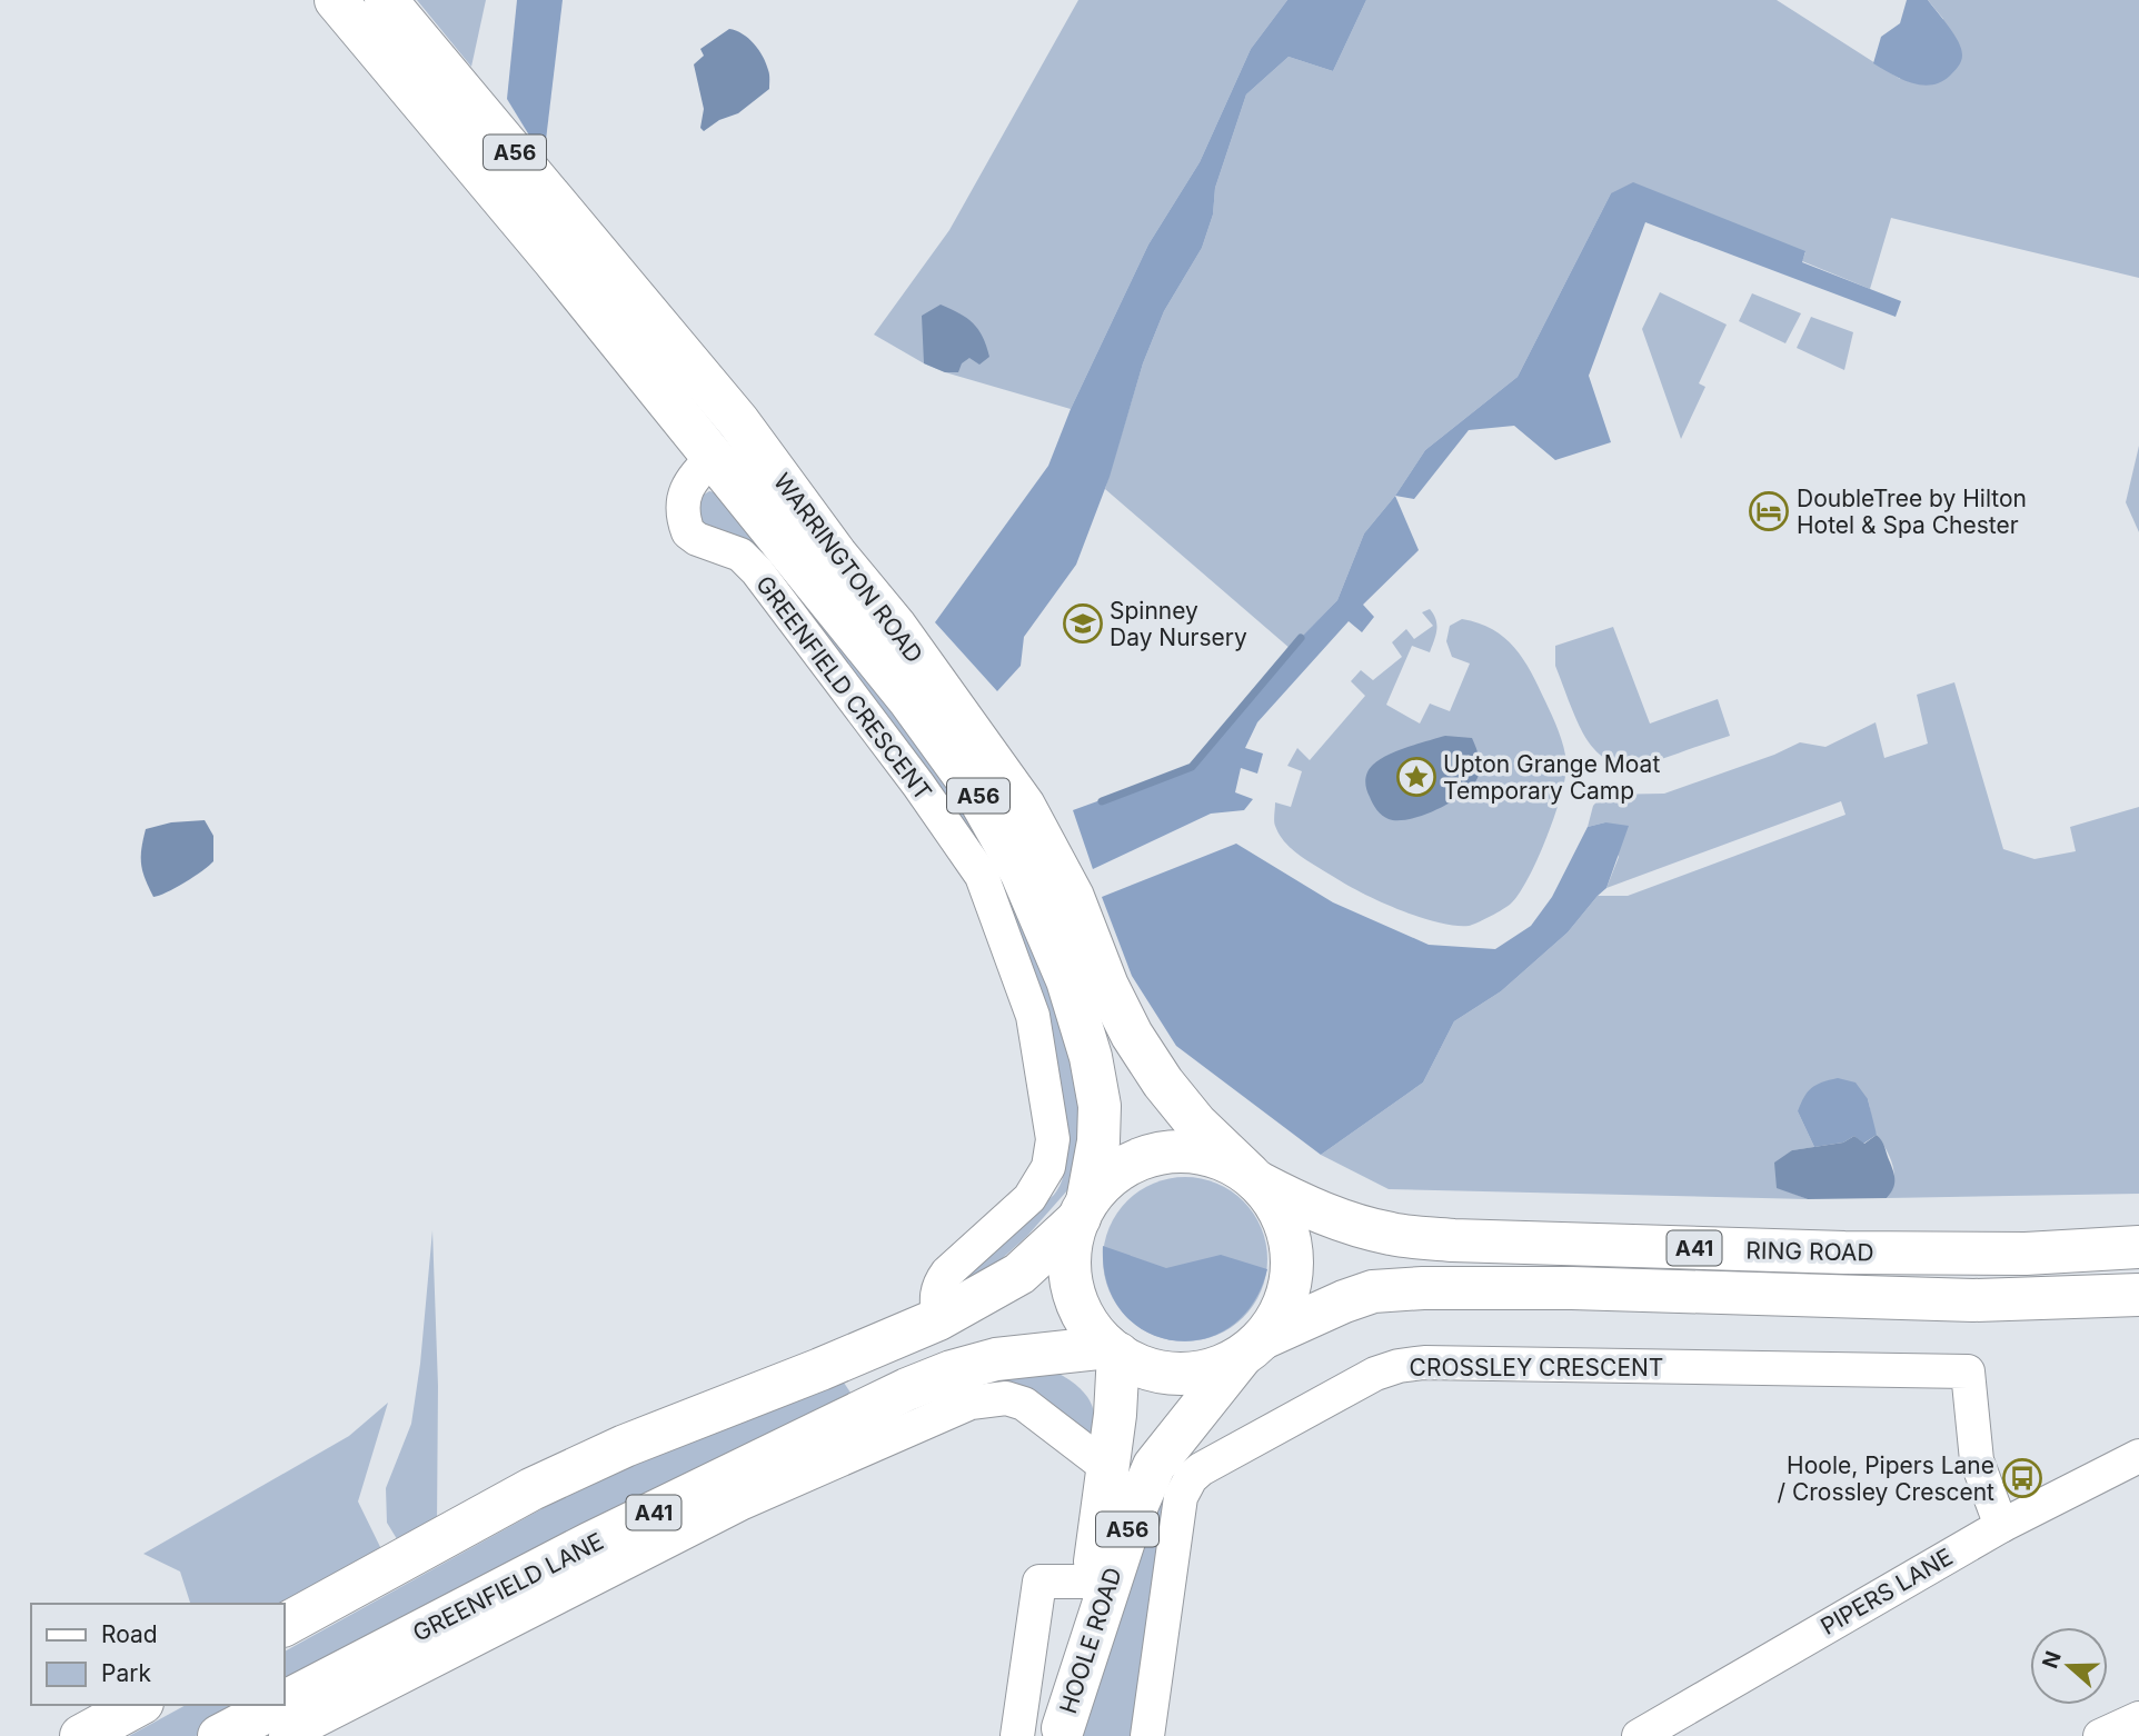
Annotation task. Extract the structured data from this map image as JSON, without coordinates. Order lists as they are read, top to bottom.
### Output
{
  "streets": {
    "highway": [
      "A56",
      "WARRINGTON ROAD",
      "A41",
      "RING ROAD",
      "GREENFIELD LANE",
      "HOOLE ROAD"
    ],
    "street": ["GREENFIELD CRESCENT", "CROSSLEY CRESCENT", "PIPERS LANE"]
  },
  "crossings": [
    ["WARRINGTON ROAD", "GREENFIELD CRESCENT"],
    ["WARRINGTON ROAD", "RING ROAD"],
    ["WARRINGTON ROAD", "GREENFIELD LANE"],
    ["WARRINGTON ROAD", "HOOLE ROAD"],
    ["RING ROAD", "GREENFIELD LANE"],
    ["RING ROAD", "HOOLE ROAD"],
    ["CROSSLEY CRESCENT", "PIPERS LANE"],
    ["GREENFIELD LANE", "HOOLE ROAD"]
  ],
  "places": {
    "hotel": ["DoubleTree by Hilton Hotel & Spa Chester"],
    "school or university": ["Spinney Day Nursery"],
    "place": ["Upton Grange Moat Temporary Camp"],
    "bus stop": ["Hoole, Pipers Lane / Crossley Crescent"]
  },
  "legend": ["Road", "Park"],
  "north": "left"
}
